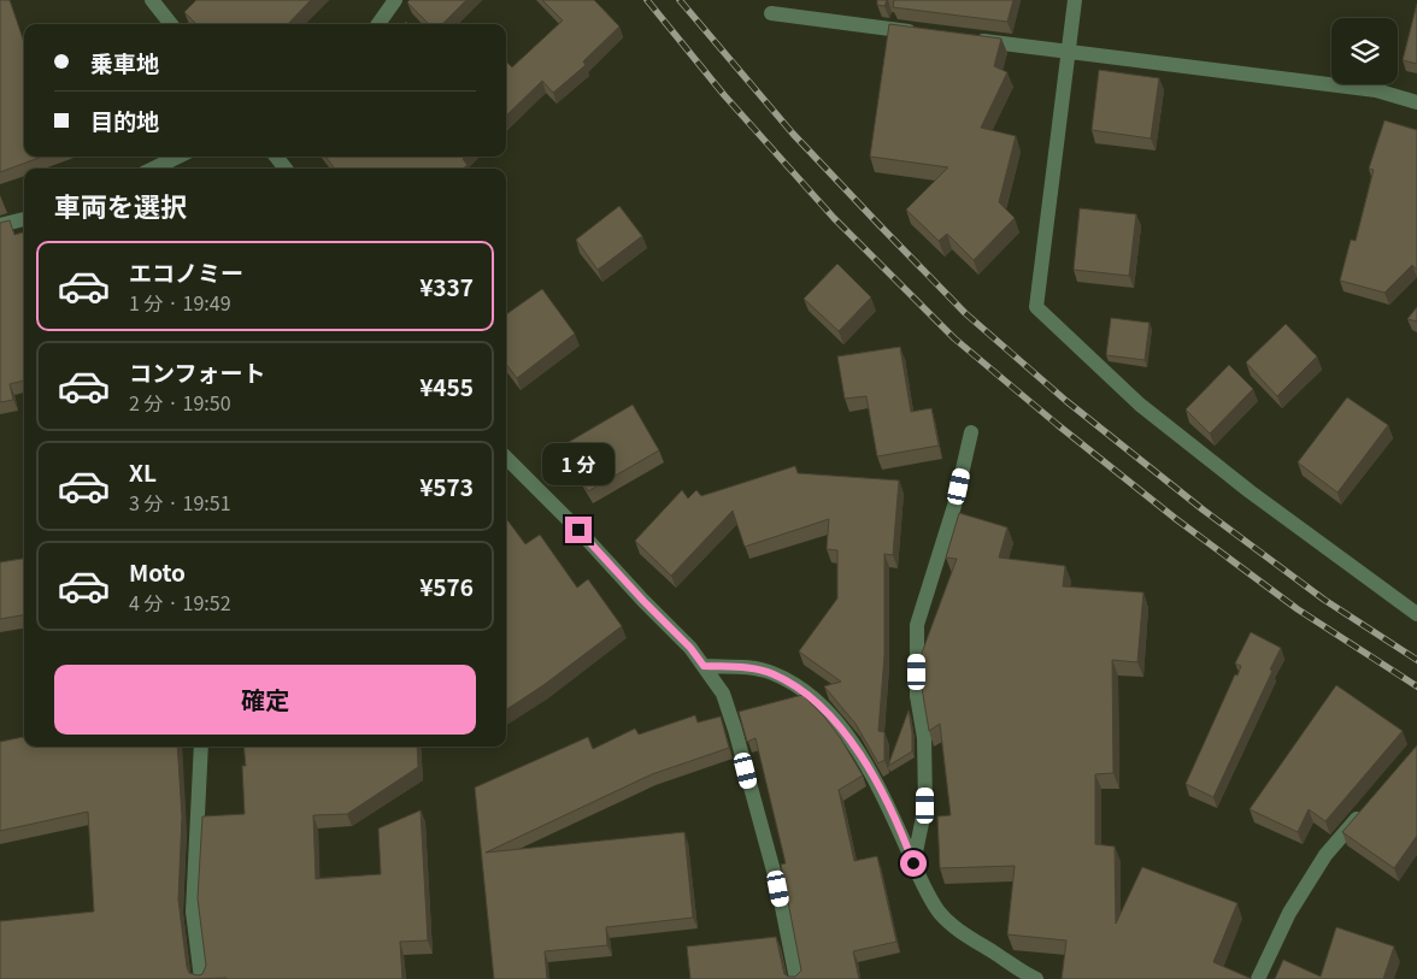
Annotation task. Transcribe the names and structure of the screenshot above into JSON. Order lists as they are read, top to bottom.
{
  "page": {
    "banner": ["乗車地", "目的地"],
    "heading": "車両を選択",
    "list": [
      {
        "name": "エコノミー",
        "note": "1 分 · 19:49",
        "value": "¥337"
      },
      {
        "name": "コンフォート",
        "note": "2 分 · 19:50",
        "value": "¥455"
      },
      {
        "name": "XL",
        "note": "3 分 · 19:51",
        "value": "¥573"
      },
      {
        "name": "Moto",
        "note": "4 分 · 19:52",
        "value": "¥576"
      }
    ],
    "bubble": "1 分",
    "buttons": "確定"
  }
}
